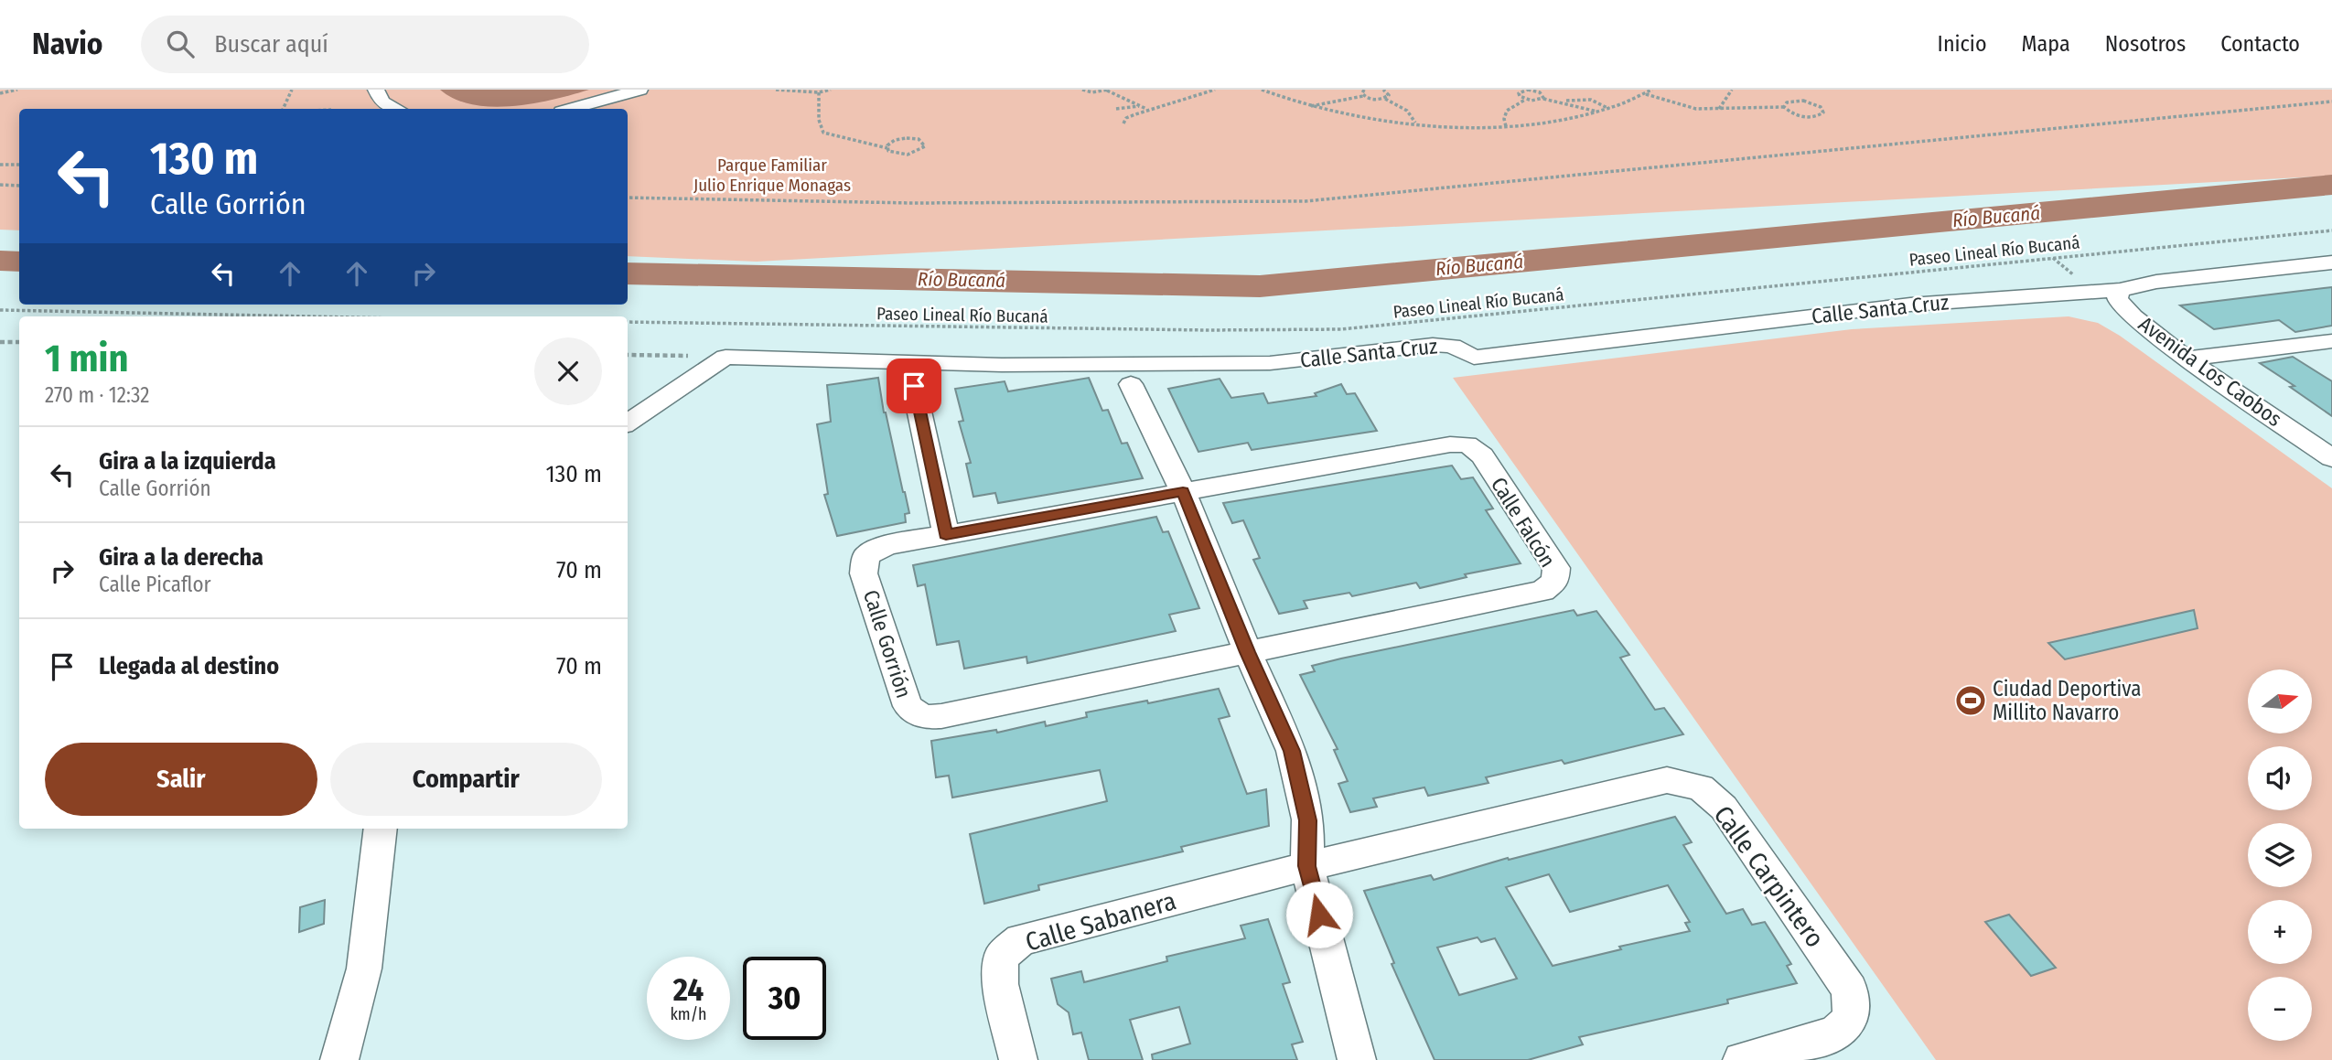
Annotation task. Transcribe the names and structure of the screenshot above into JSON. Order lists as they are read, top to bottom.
{
  "streets": {
    "street": [
      "Calle Santa Cruz",
      "Avenida Los Caobos",
      "Calle Falcón",
      "Calle Gorrión",
      "Calle Carpintero",
      "Calle Sabanera"
    ],
    "path": ["Paseo Lineal Río Bucaná"]
  },
  "crossings": [
    ["Calle Santa Cruz", "Avenida Los Caobos"],
    ["Calle Falcón", "Calle Gorrión"],
    ["Calle Carpintero", "Calle Sabanera"]
  ],
  "water": ["Río Bucaná"],
  "parks": ["Parque Familiar Julio Enrique Monagas"],
  "places": {
    "sports": ["Ciudad Deportiva Millito Navarro"]
  },
  "north": "right",
  "page": {
    "header": "Navio",
    "search": "Buscar aquí",
    "nav": [
      "Inicio",
      "Mapa",
      "Nosotros",
      "Contacto"
    ],
    "turn": ["130 m", "Calle Gorrión"],
    "heading": ["1 min", "270 m · 12:32"],
    "list": [
      {
        "name": "Gira a la izquierda",
        "note": "Calle Gorrión",
        "value": "130 m"
      },
      {
        "name": "Gira a la derecha",
        "note": "Calle Picaflor",
        "value": "70 m"
      },
      {
        "name": "Llegada al destino",
        "value": "70 m"
      }
    ],
    "map_buttons": ["+", "−"],
    "buttons": ["Salir", "Compartir"],
    "speed": "24 km/h",
    "limit": "30"
  }
}
